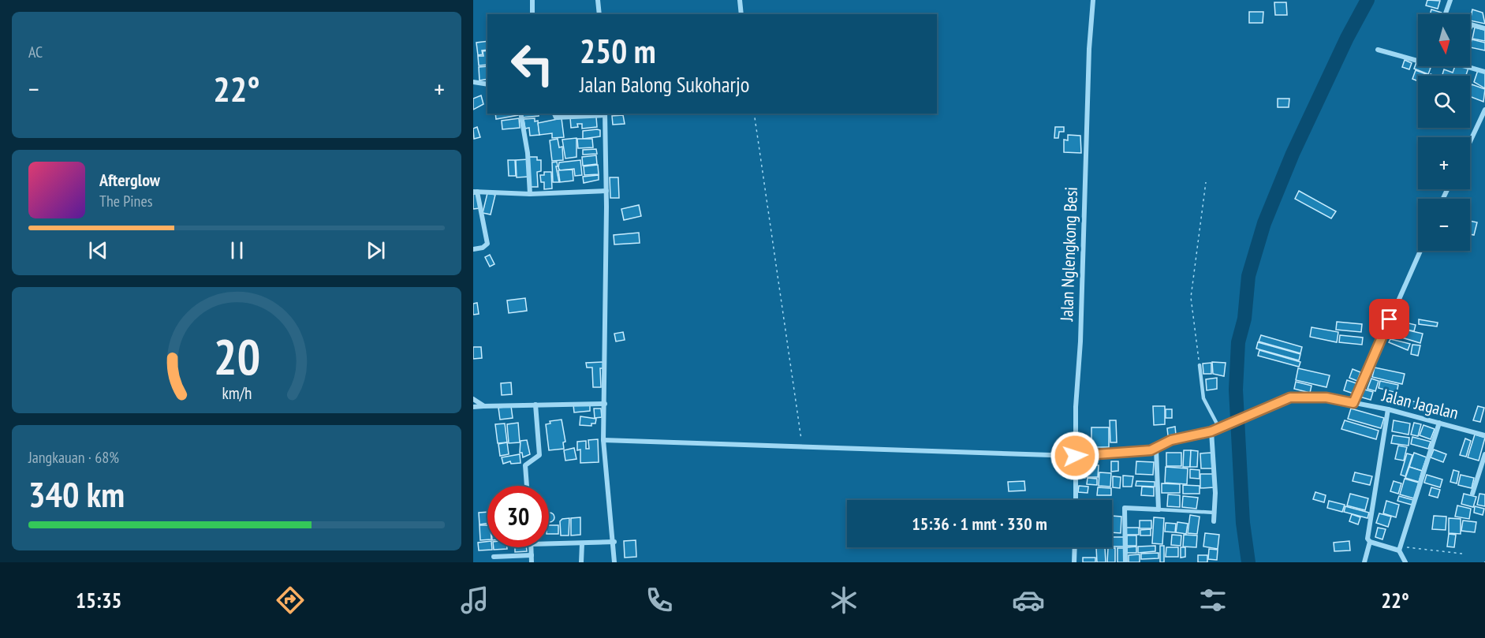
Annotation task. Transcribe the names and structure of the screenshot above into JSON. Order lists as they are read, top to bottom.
{
  "streets": {
    "street": ["Jalan Nglengkong Besi", "Jalan Jagalan"]
  },
  "crossings": [
    ["Jalan Nglengkong Besi", "Jalan Jagalan"]
  ],
  "north": "bottom",
  "page": {
    "tile": [
      "AC",
      ["Jangkauan · 68%", "340 km"]
    ],
    "map_buttons": ["+", "−"],
    "turn": ["250 m", "Jalan Balong Sukoharjo"],
    "heat": ["−", "22°", "+"],
    "song": ["Afterglow", "The Pines"],
    "limit": "30",
    "trip": "15:36 · 1 mnt · 330 m",
    "tabs": ["15:35", "22°"],
    "gauge": ["20", "km/h"]
  }
}
